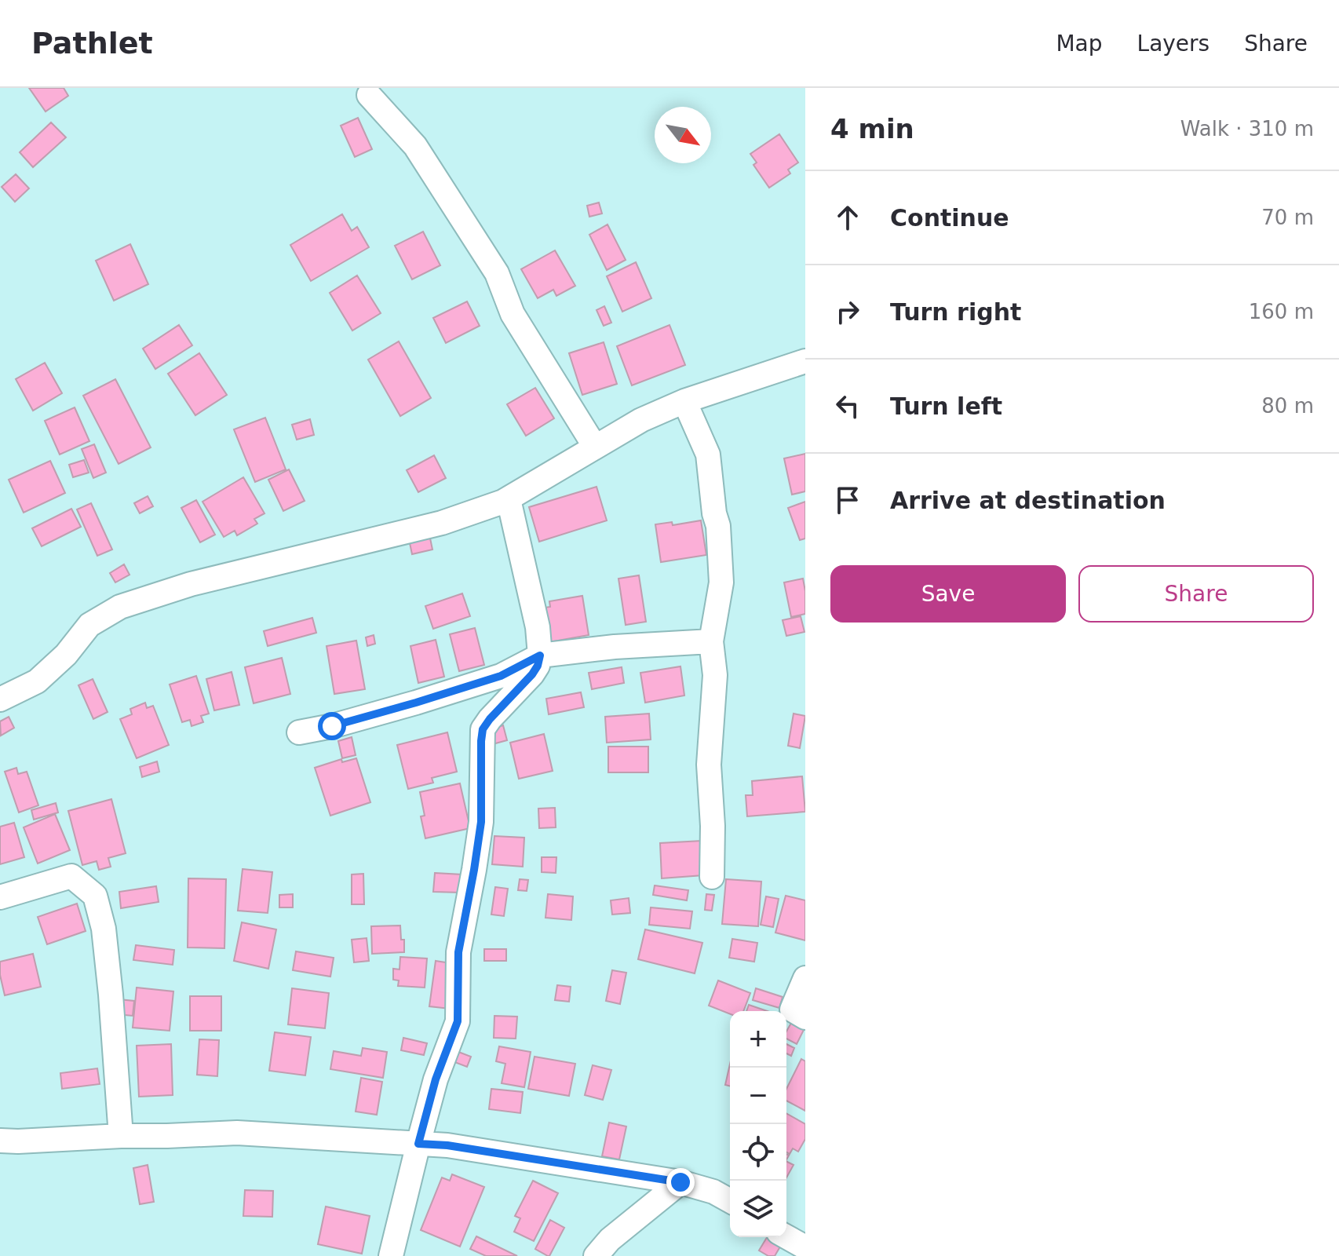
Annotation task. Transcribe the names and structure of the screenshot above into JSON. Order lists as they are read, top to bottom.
{
  "north": "bottom right",
  "page": {
    "header": "Pathlet",
    "nav": ["Map", "Layers", "Share"],
    "heading": ["4 min", "Walk · 310 m"],
    "list": [
      ["Continue", "70 m"],
      ["Turn right", "160 m"],
      ["Turn left", "80 m"],
      "Arrive at destination"
    ],
    "buttons": ["Save", "Share"],
    "map_buttons": ["+", "−"]
  }
}
